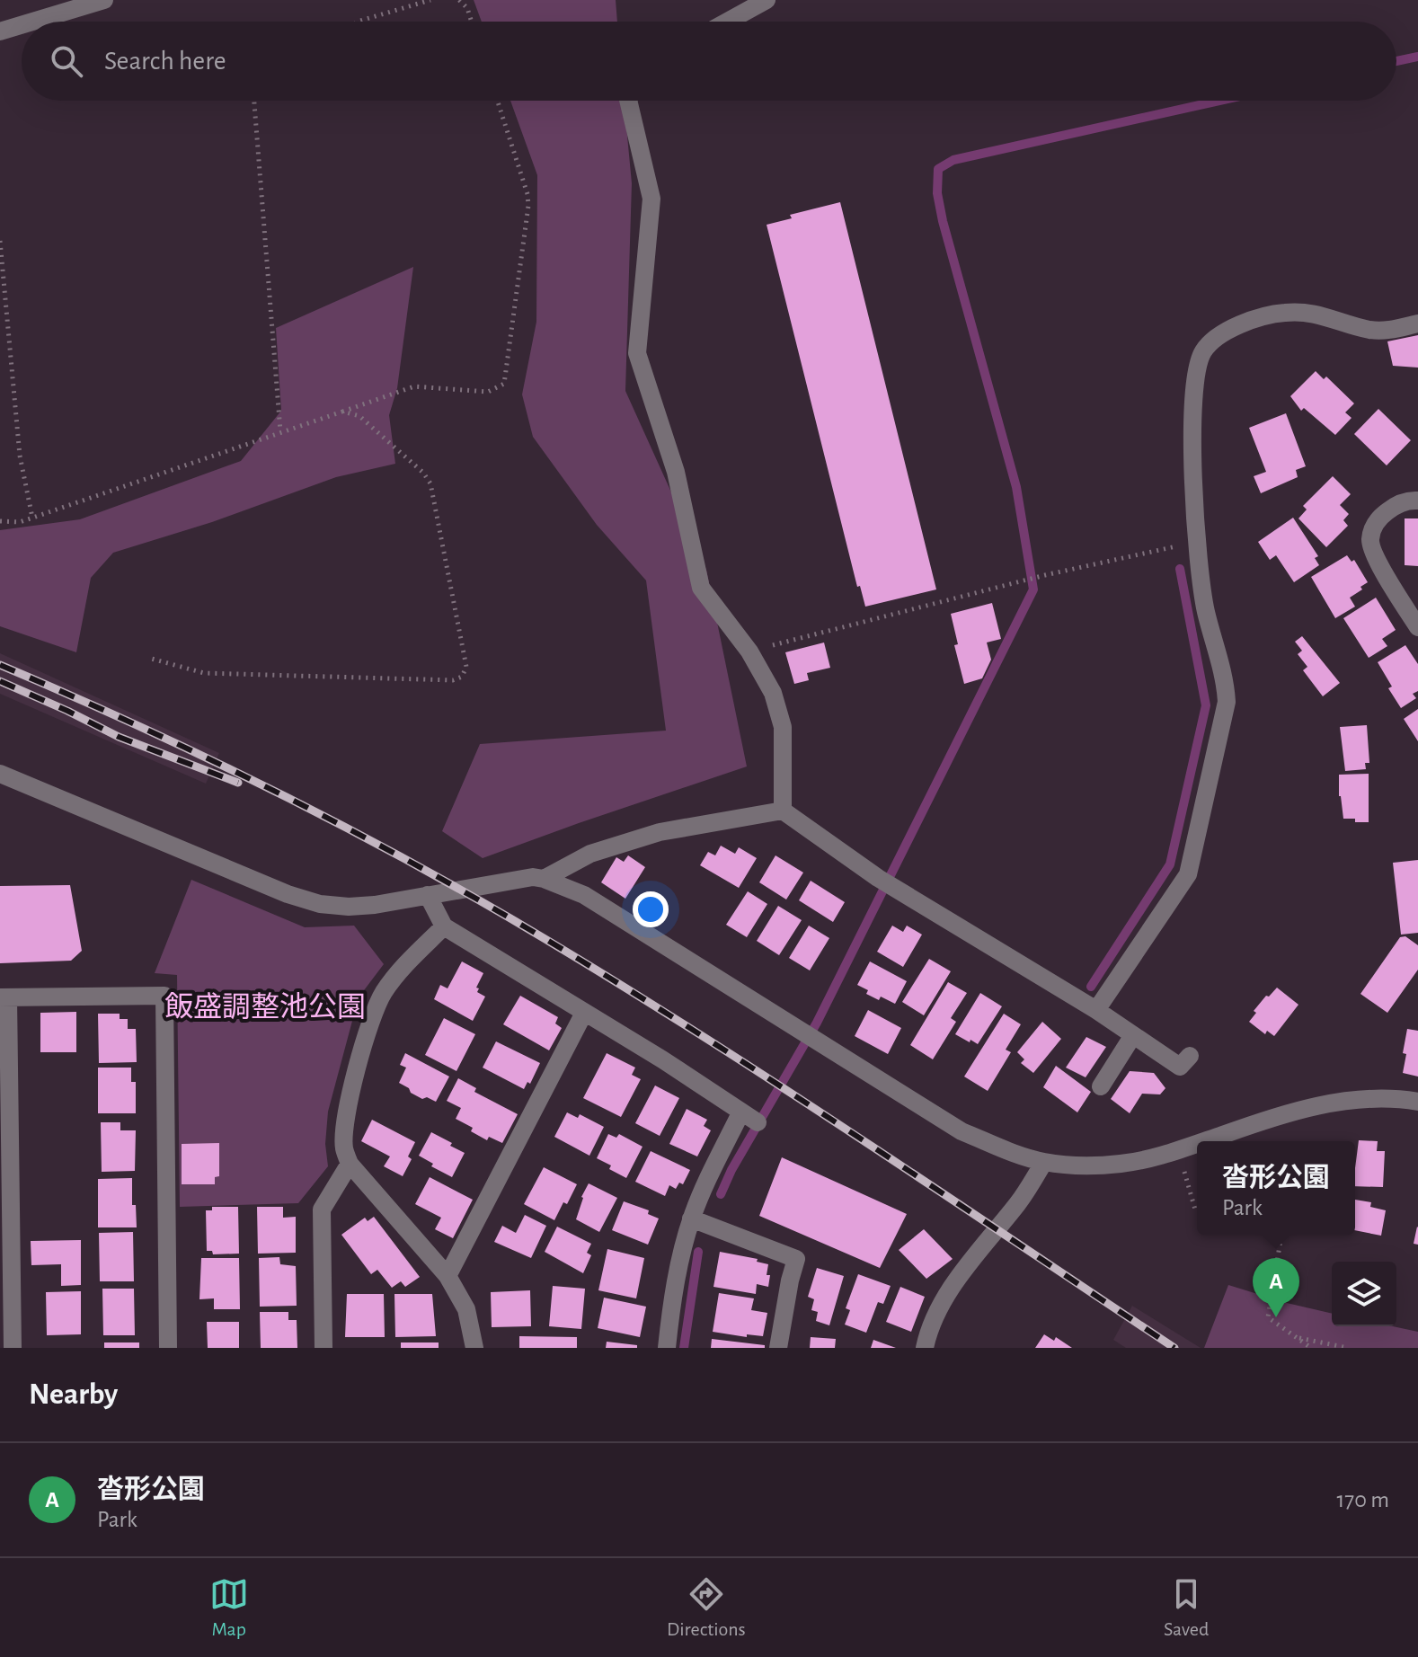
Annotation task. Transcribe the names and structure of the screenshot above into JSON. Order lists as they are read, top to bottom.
{
  "parks": ["飯盛調整池公園"],
  "page": {
    "search": "Search here",
    "popup": ["沓形公園", "Park"],
    "pins": "A",
    "heading": "Nearby",
    "list": [
      {
        "mark": "A",
        "name": "沓形公園",
        "note": "Park",
        "value": "170 m"
      }
    ],
    "nav": ["Map", "Directions", "Saved"]
  }
}
